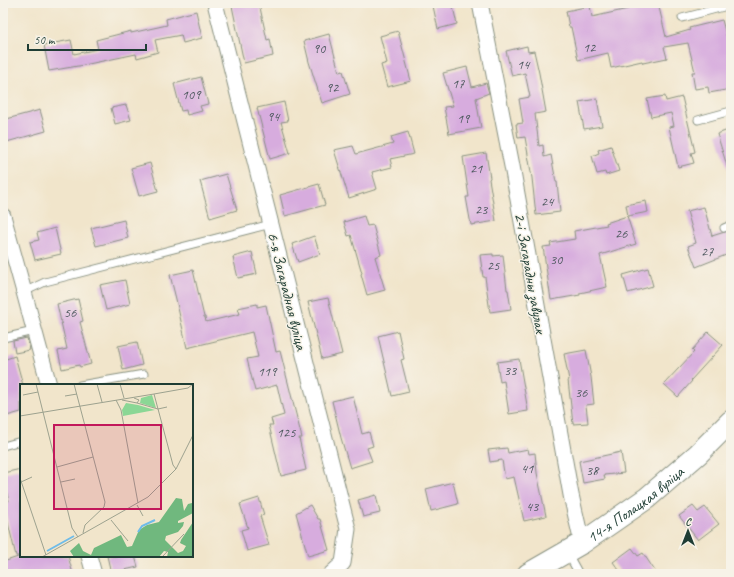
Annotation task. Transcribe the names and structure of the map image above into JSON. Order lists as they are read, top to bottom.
{
  "streets": {
    "main road": ["14-я Полацкая вуліца"],
    "street": ["2-і Загарадны завулак", "6-я Загарадная вуліца"]
  },
  "crossings": [
    ["2-і Загарадны завулак", "14-я Полацкая вуліца"]
  ],
  "house_numbers": [
    "12",
    "90",
    "14",
    "17",
    "92",
    "109",
    "94",
    "19",
    "21",
    "24",
    "23",
    "26",
    "27",
    "30",
    "25",
    "56",
    "33",
    "119",
    "36",
    "125",
    "41",
    "38",
    "43"
  ],
  "scale_bar": "50 m",
  "north": "top"
}
